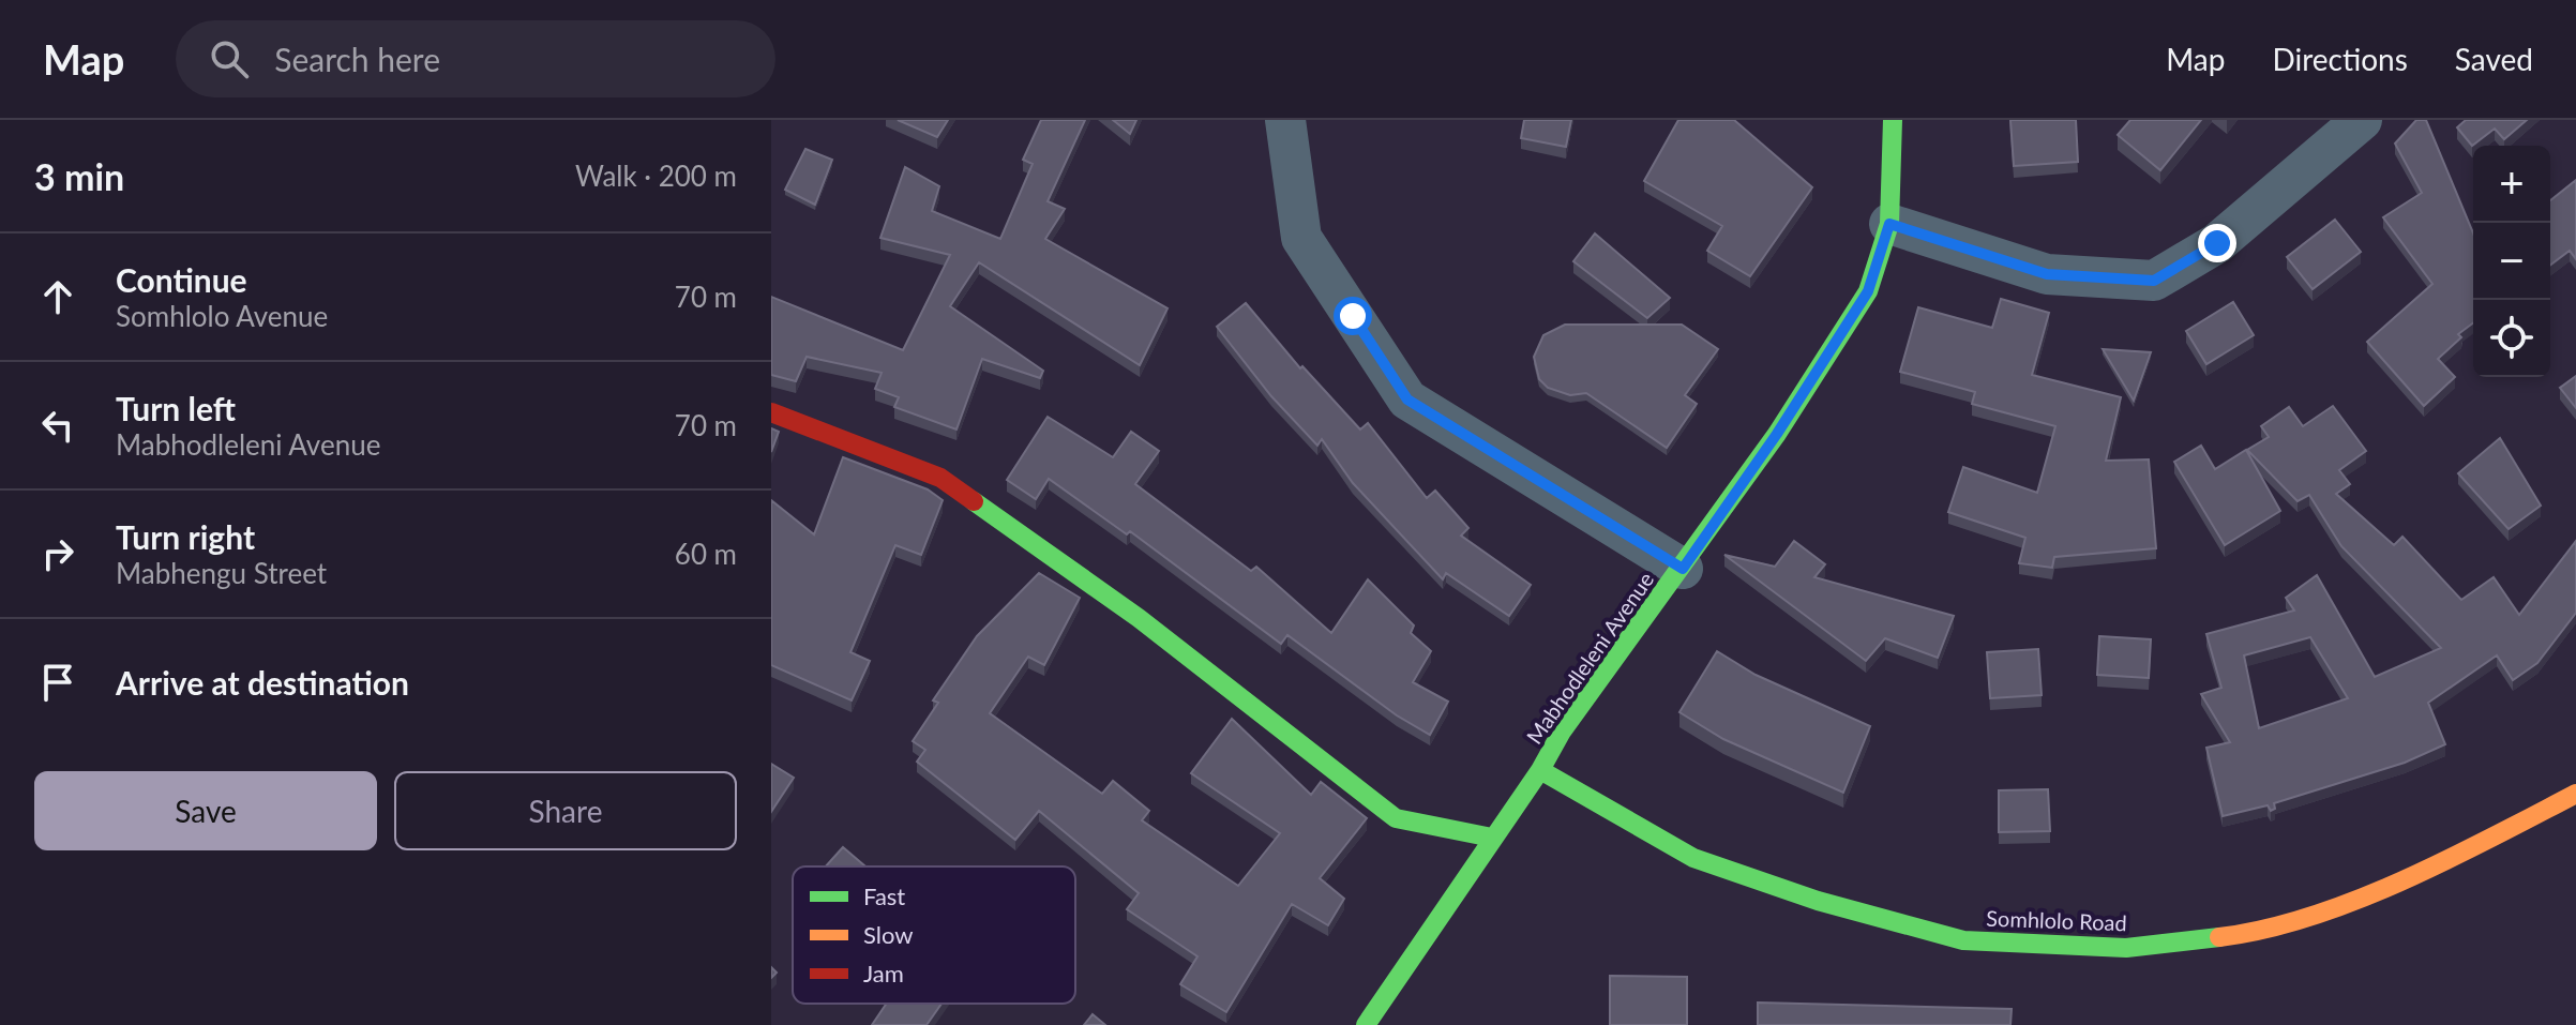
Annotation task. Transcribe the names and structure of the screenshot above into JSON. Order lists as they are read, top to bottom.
{
  "streets": {
    "street": ["Mabhodleleni Avenue", "Somhlolo Road"]
  },
  "crossings": [
    ["Mabhodleleni Avenue", "Somhlolo Road"]
  ],
  "legend": ["Fast", "Slow", "Jam"],
  "page": {
    "header": "Map",
    "search": "Search here",
    "nav": ["Map", "Directions", "Saved"],
    "heading": ["3 min", "Walk · 200 m"],
    "map_buttons": ["+", "−"],
    "list": [
      ["Continue", "Somhlolo Avenue", "70 m"],
      ["Turn left", "Mabhodleleni Avenue", "70 m"],
      ["Turn right", "Mabhengu Street", "60 m"],
      "Arrive at destination"
    ],
    "buttons": ["Save", "Share"]
  }
}
